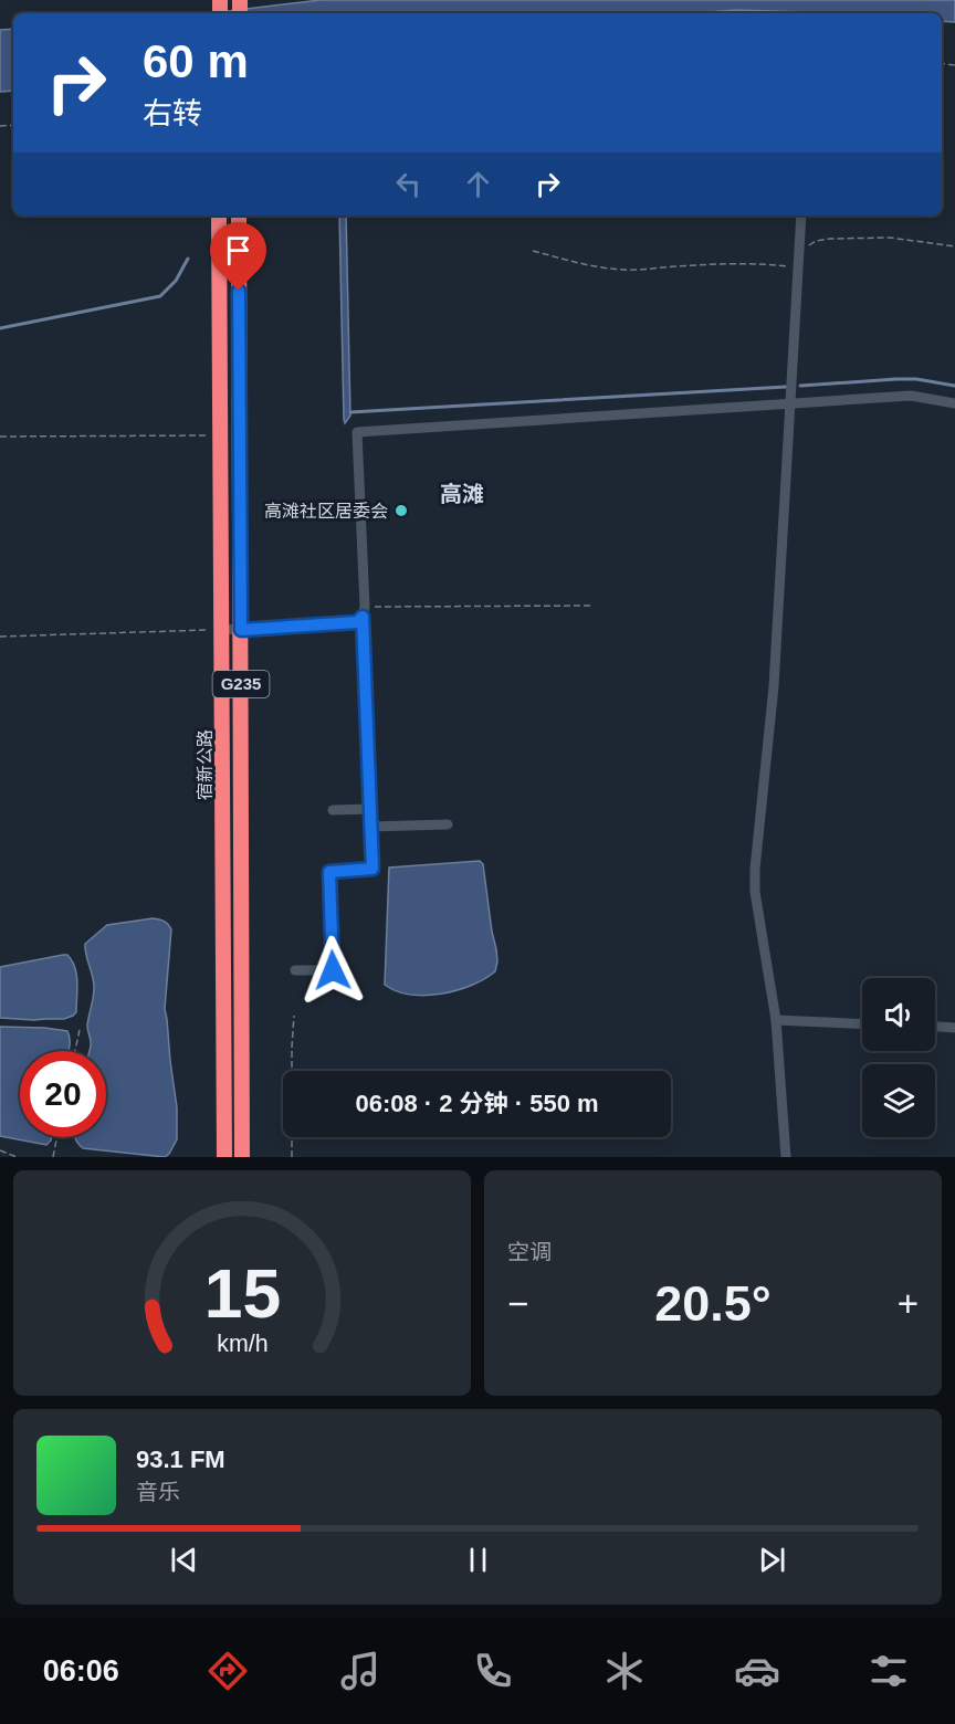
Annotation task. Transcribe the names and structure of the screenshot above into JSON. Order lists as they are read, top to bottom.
{
  "streets": {
    "highway": ["G235", "宿新公路"]
  },
  "districts": ["高滩"],
  "places": ["高滩社区居委会"],
  "page": {
    "turn": ["60 m", "右转"],
    "limit": "20",
    "trip": "06:08 · 2 分钟 · 550 m",
    "tile": "空调",
    "heat": ["−", "20.5°", "+"],
    "song": ["93.1 FM", "音乐"],
    "tabs": "06:06",
    "gauge": ["15", "km/h"]
  }
}
